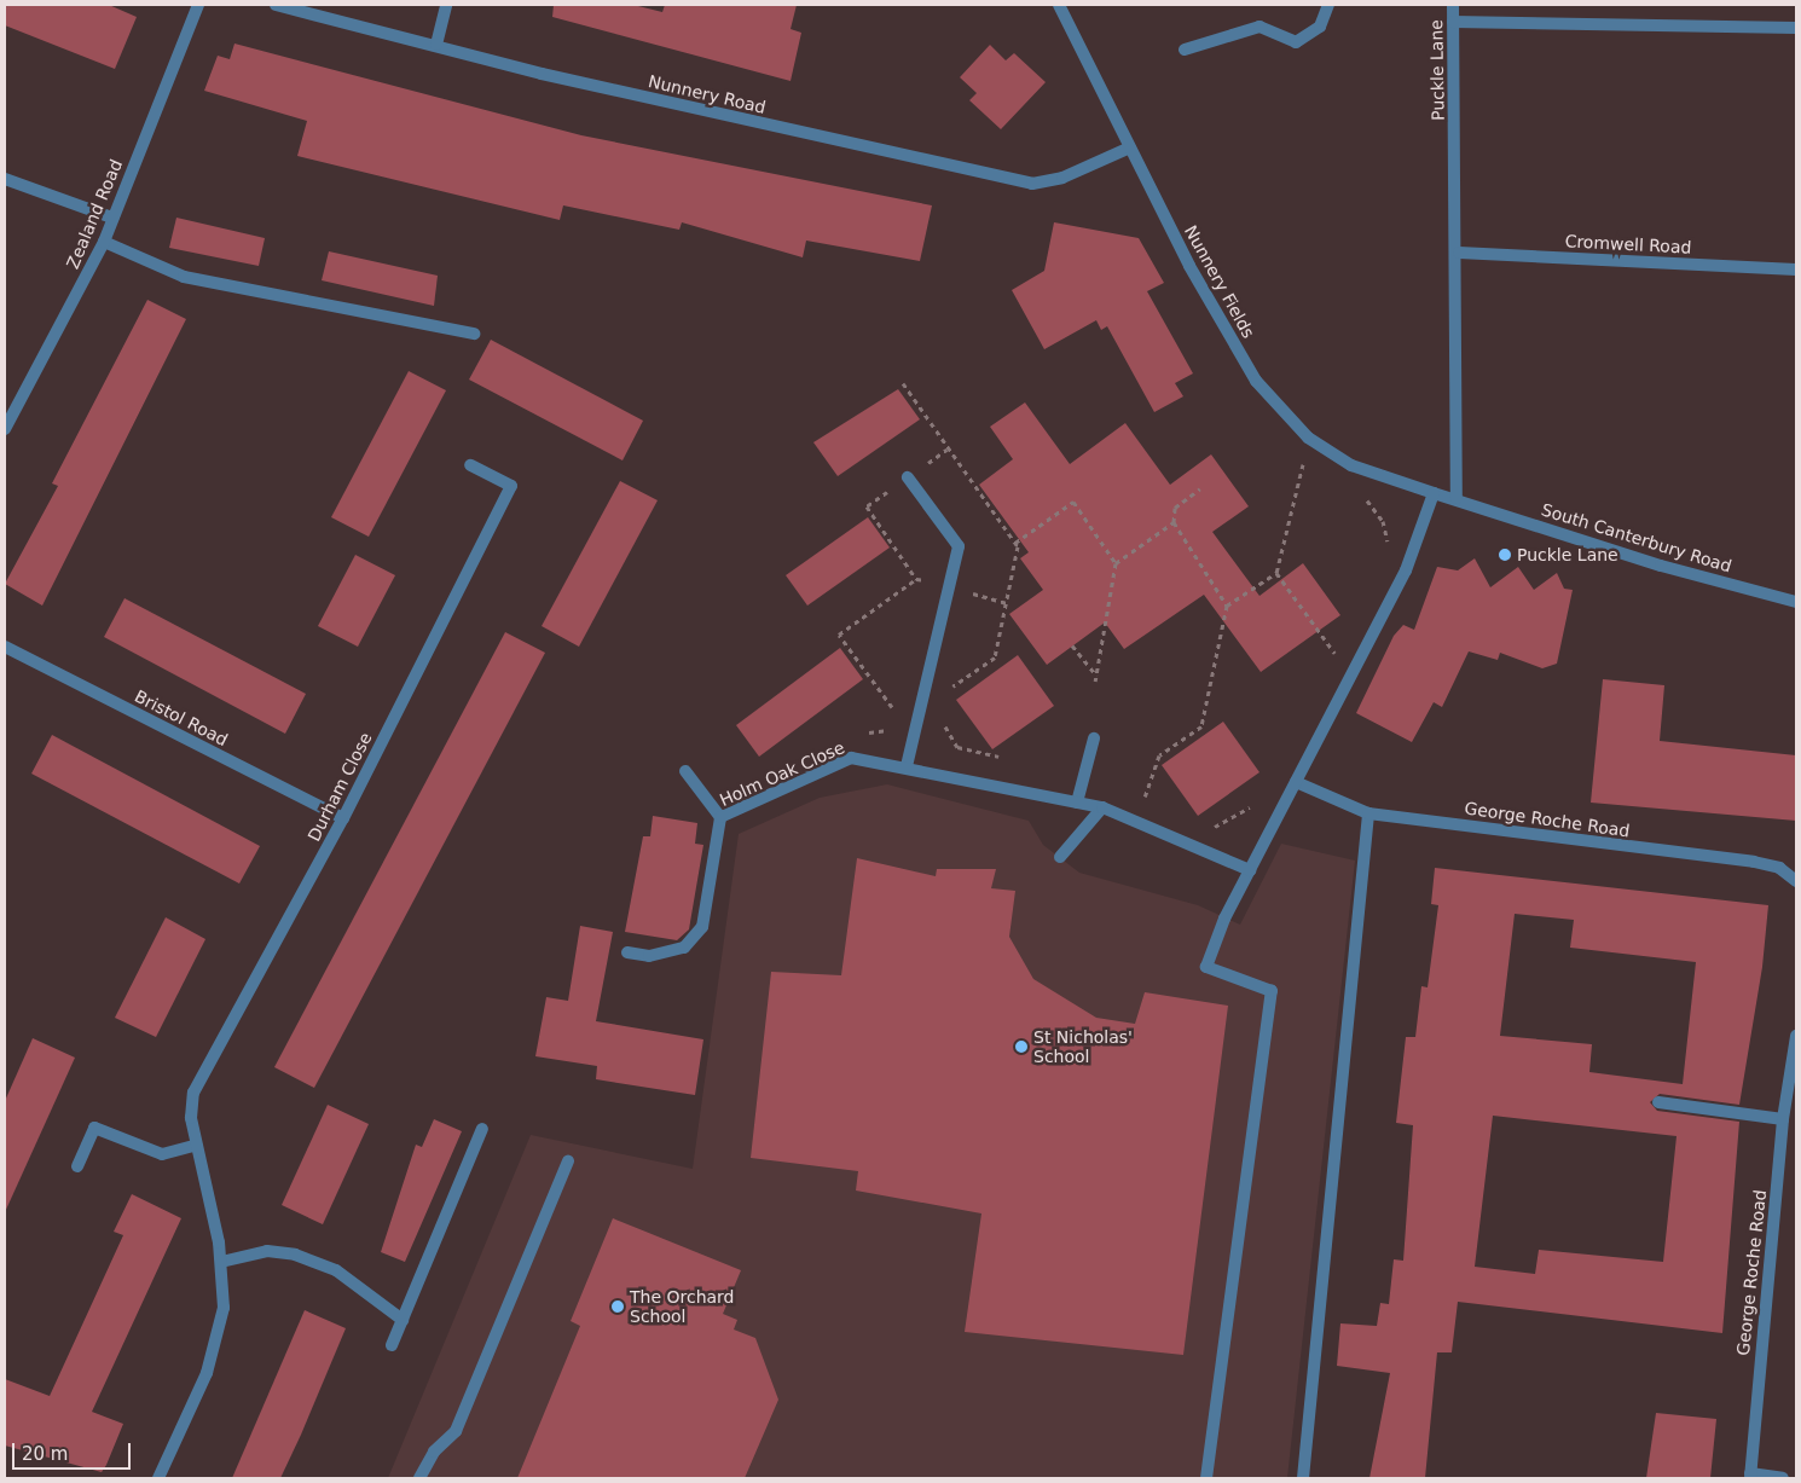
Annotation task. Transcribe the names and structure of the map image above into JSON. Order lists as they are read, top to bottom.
{
  "streets": {
    "street": [
      "Puckle Lane",
      "Nunnery Road",
      "Zealand Road",
      "Cromwell Road",
      "Nunnery Fields",
      "South Canterbury Road",
      "Bristol Road",
      "Holm Oak Close",
      "Durham Close",
      "George Roche Road"
    ]
  },
  "crossings": [
    ["Puckle Lane", "Cromwell Road"],
    ["Puckle Lane", "South Canterbury Road"],
    ["Nunnery Road", "Nunnery Fields"],
    ["Nunnery Fields", "South Canterbury Road"],
    ["Bristol Road", "Durham Close"]
  ],
  "places": ["Puckle Lane", "St Nicholas' School", "The Orchard School"],
  "scale_bar": "20 m"
}
